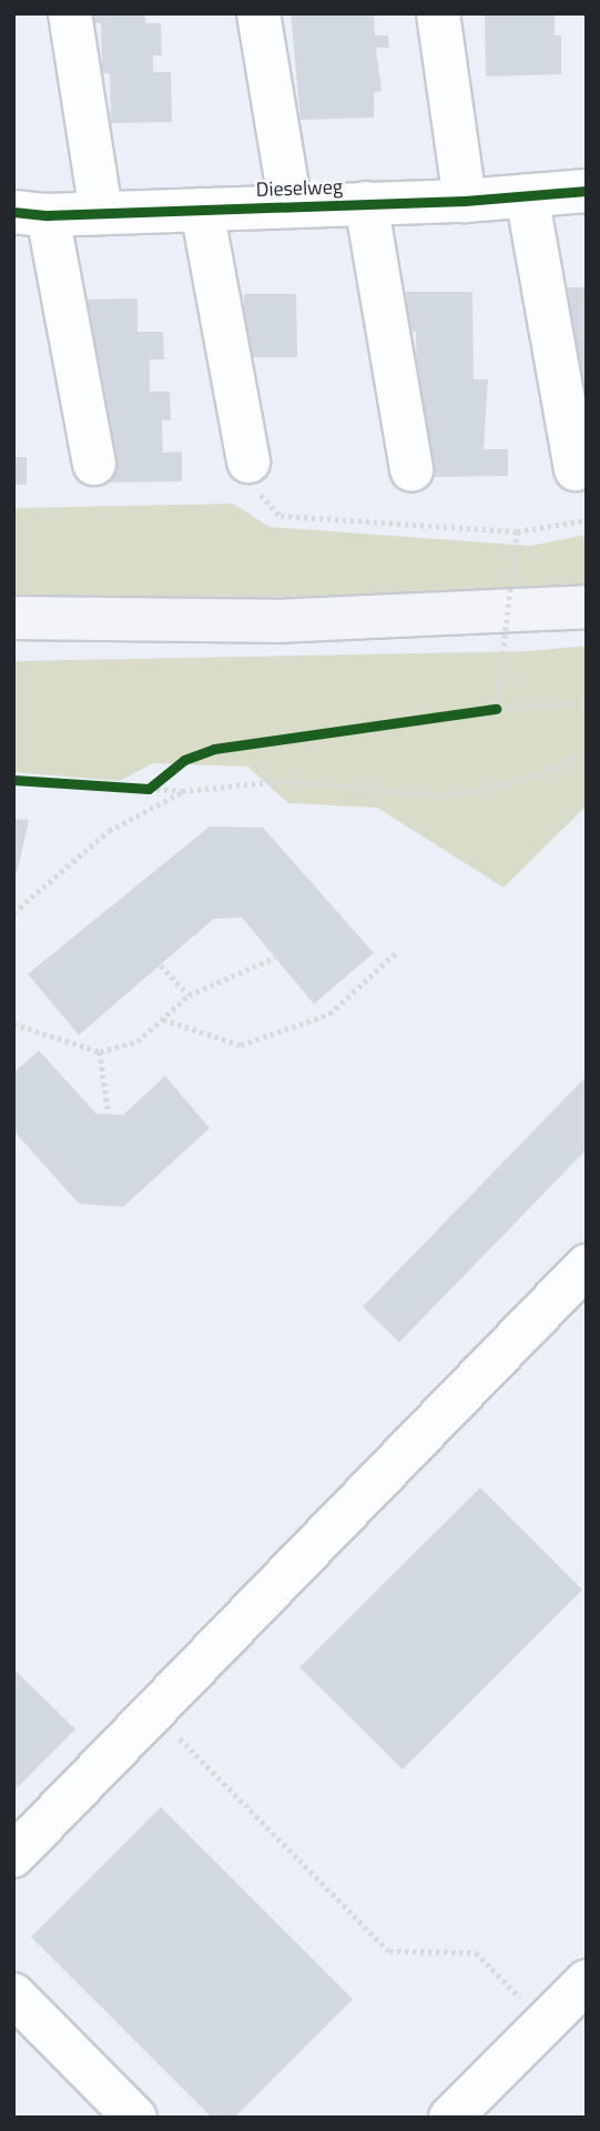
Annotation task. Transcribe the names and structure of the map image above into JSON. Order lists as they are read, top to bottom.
{
  "streets": {
    "street": ["Dieselweg"]
  }
}
